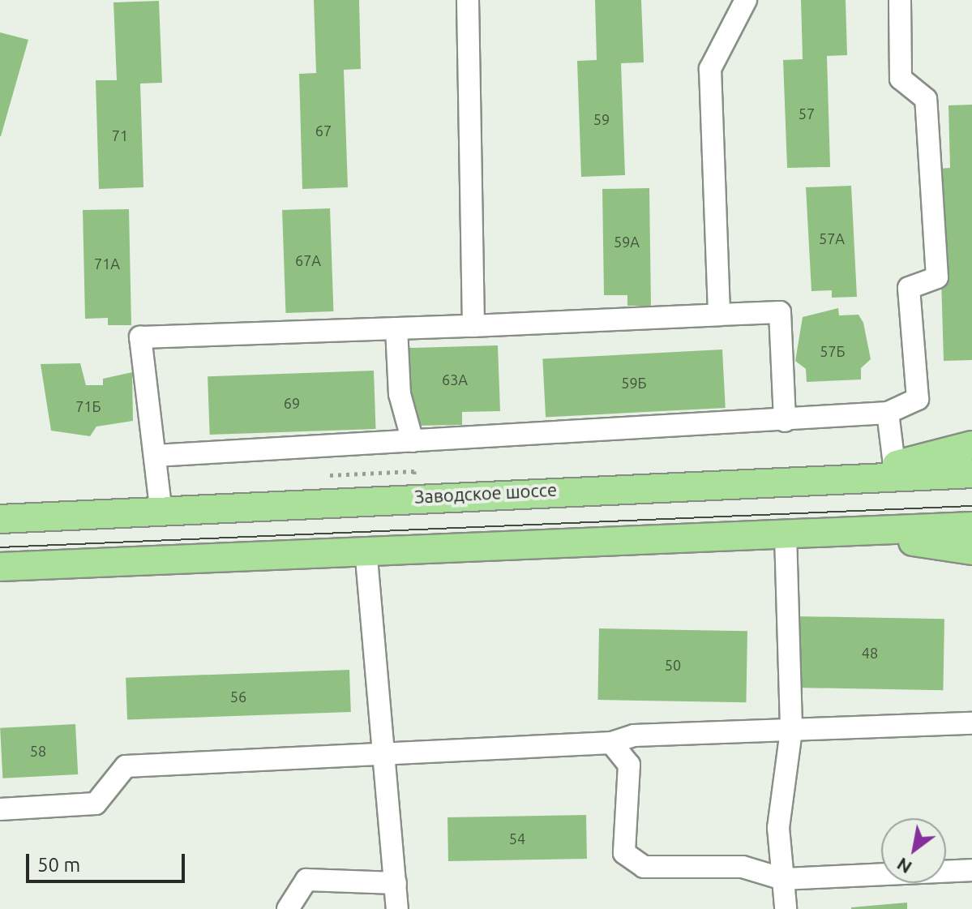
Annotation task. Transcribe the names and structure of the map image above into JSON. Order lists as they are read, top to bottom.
{
  "streets": {
    "main road": ["Заводское шоссе"]
  },
  "house_numbers": [
    "57",
    "59",
    "67",
    "71",
    "57А",
    "59А",
    "67А",
    "71А",
    "57Б",
    "63А",
    "59Б",
    "69",
    "71Б",
    "48",
    "50",
    "56",
    "58",
    "54"
  ],
  "scale_bar": "50 m",
  "north": "bottom left"
}
